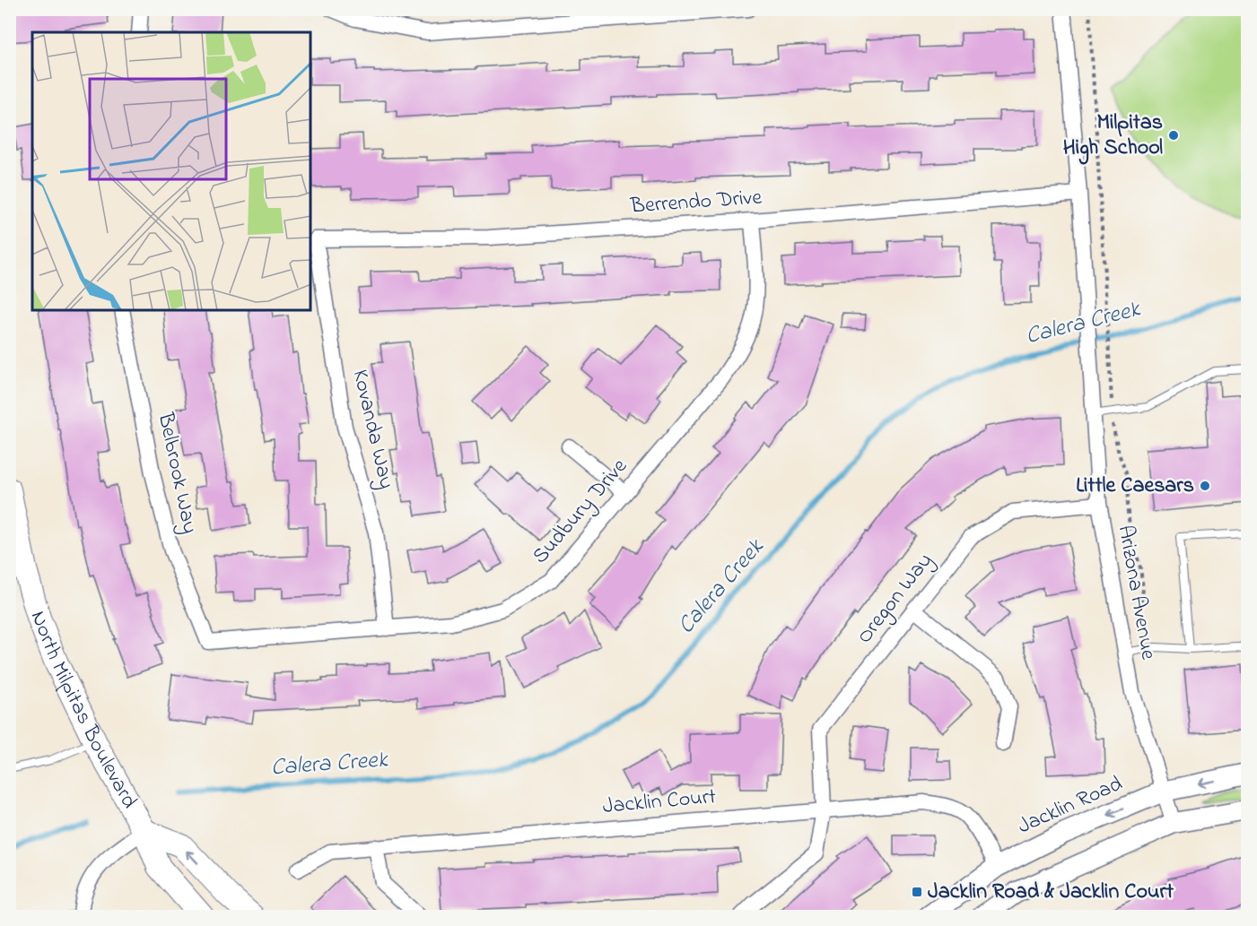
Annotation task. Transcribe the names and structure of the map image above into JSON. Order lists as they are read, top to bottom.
{
  "streets": {
    "main road": ["North Milpitas Boulevard", "Jacklin Road"],
    "street": [
      "Berrendo Drive",
      "Kovanda Way",
      "Belbrook Way",
      "Sudbury Drive",
      "Arizona Avenue",
      "Oregon Way",
      "Jacklin Court"
    ]
  },
  "crossings": [
    ["Berrendo Drive", "Kovanda Way"],
    ["Berrendo Drive", "Sudbury Drive"],
    ["Berrendo Drive", "Arizona Avenue"],
    ["Kovanda Way", "Sudbury Drive"],
    ["Belbrook Way", "Sudbury Drive"],
    ["Arizona Avenue", "Oregon Way"],
    ["Arizona Avenue", "Jacklin Road"],
    ["Oregon Way", "Jacklin Court"],
    ["Jacklin Court", "Jacklin Road"]
  ],
  "water": ["Calera Creek"],
  "places": {
    "other": ["Milpitas High School", "Little Caesars"],
    "transit": ["Jacklin Road & Jacklin Court"]
  }
}
